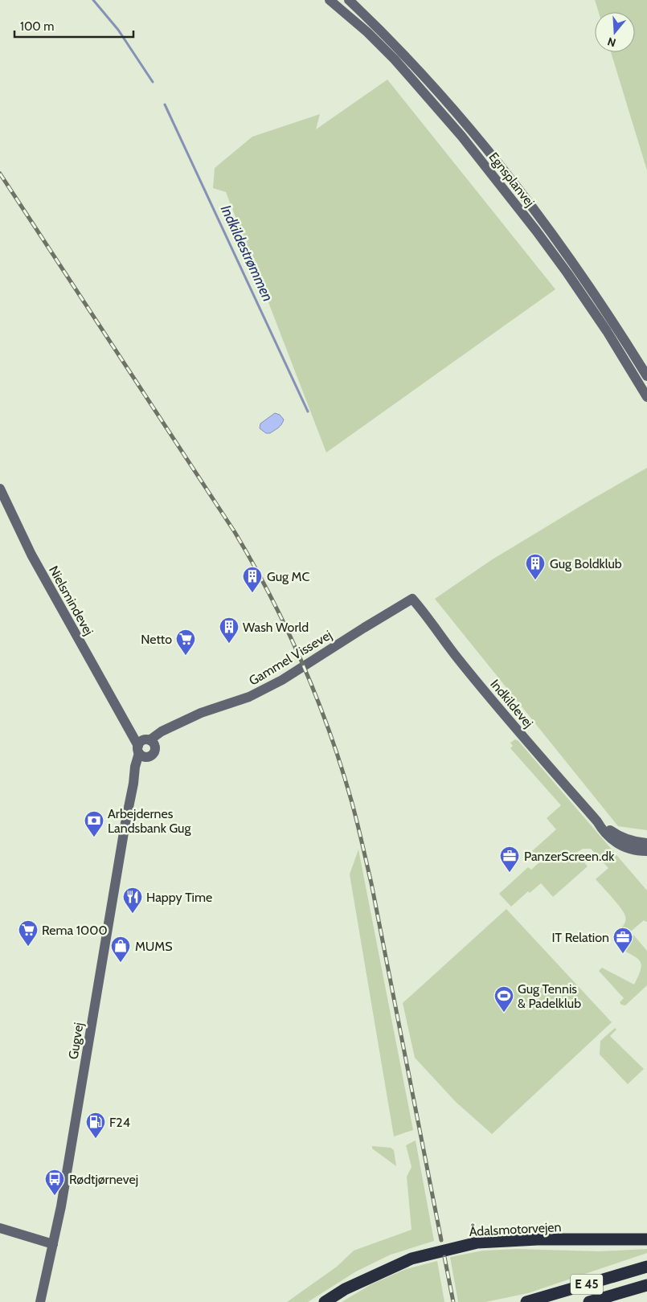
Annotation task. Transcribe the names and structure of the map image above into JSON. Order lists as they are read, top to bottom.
{
  "streets": {
    "highway": ["Ådalsmotorvejen", "E 45"],
    "street": [
      "Egnsplanvej",
      "Nielsmindevej",
      "Gammel Vissevej",
      "Indkildevej",
      "Gugvej"
    ]
  },
  "crossings": [
    ["Nielsmindevej", "Gammel Vissevej"],
    ["Nielsmindevej", "Gugvej"],
    ["Gammel Vissevej", "Indkildevej"],
    ["Gammel Vissevej", "Gugvej"]
  ],
  "water": ["Indkildestrømmen"],
  "places": {
    "building": ["Gug Boldklub", "Gug MC", "Wash World"],
    "supermarket": ["Netto", "Rema 1000"],
    "bank": ["Arbejdernes Landsbank Gug"],
    "office": ["PanzerScreen.dk", "IT Relation"],
    "restaurant": ["Happy Time"],
    "shop": ["MUMS"],
    "sports": ["Gug Tennis & Padelklub"],
    "fuel station": ["F24"],
    "bus stop": ["Rødtjørnevej"]
  },
  "scale_bar": "100 m",
  "north": "bottom"
}
